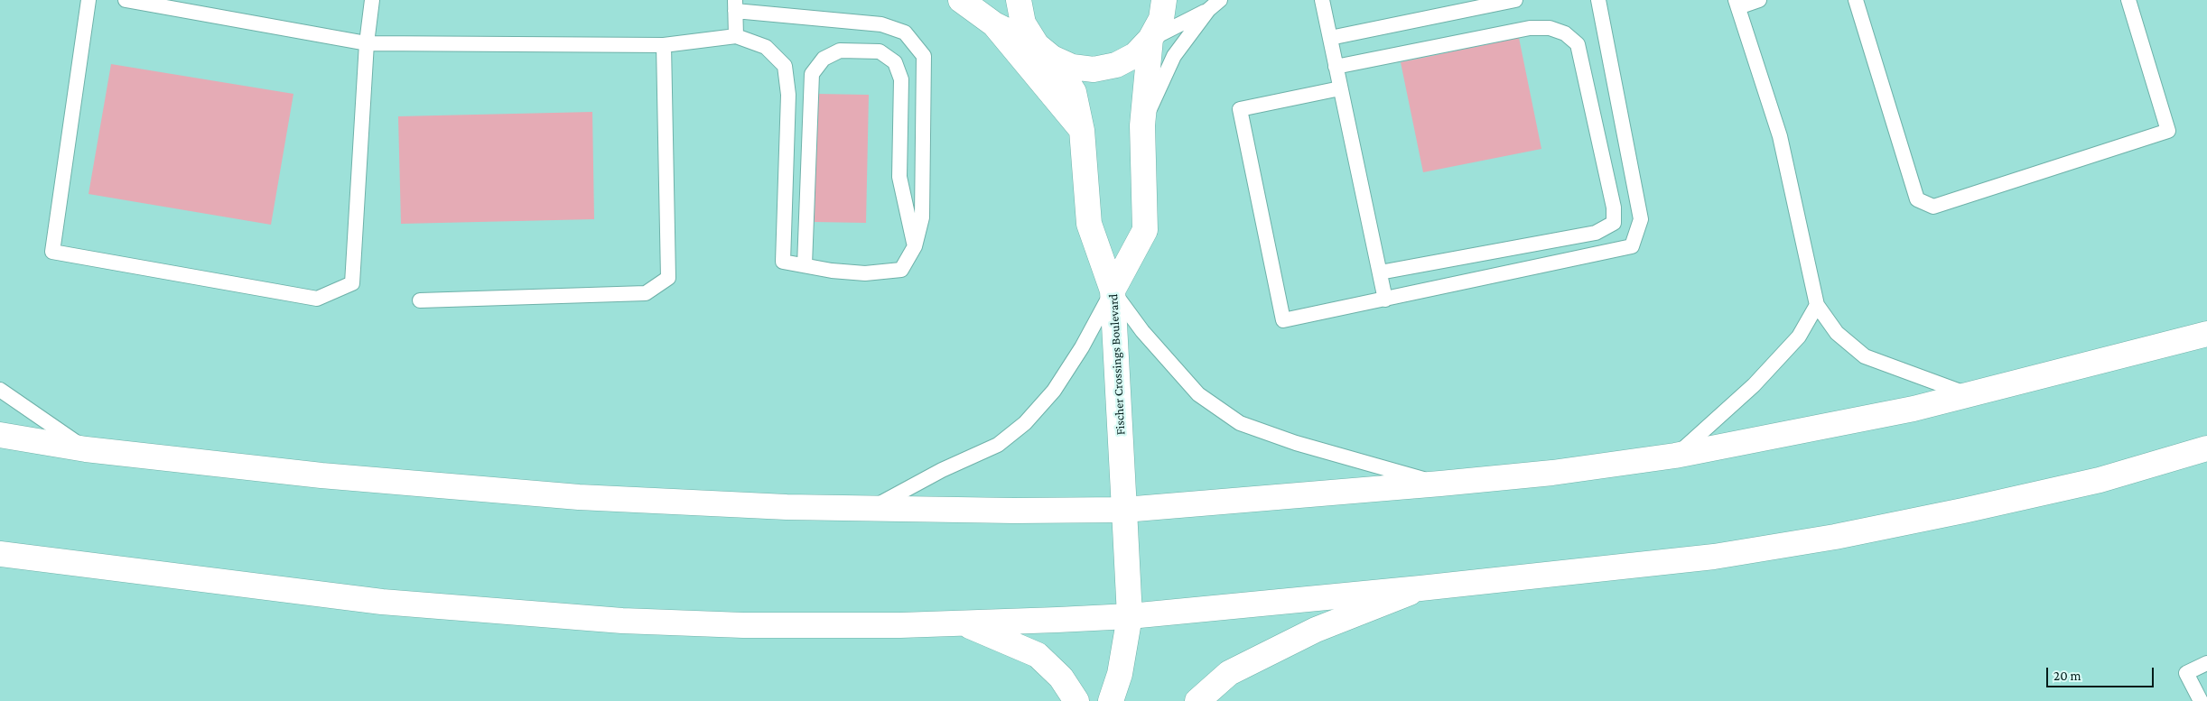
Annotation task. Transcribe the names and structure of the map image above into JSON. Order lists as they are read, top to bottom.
{
  "streets": {
    "main road": ["Fischer Crossings Boulevard"]
  },
  "scale_bar": "20 m"
}
